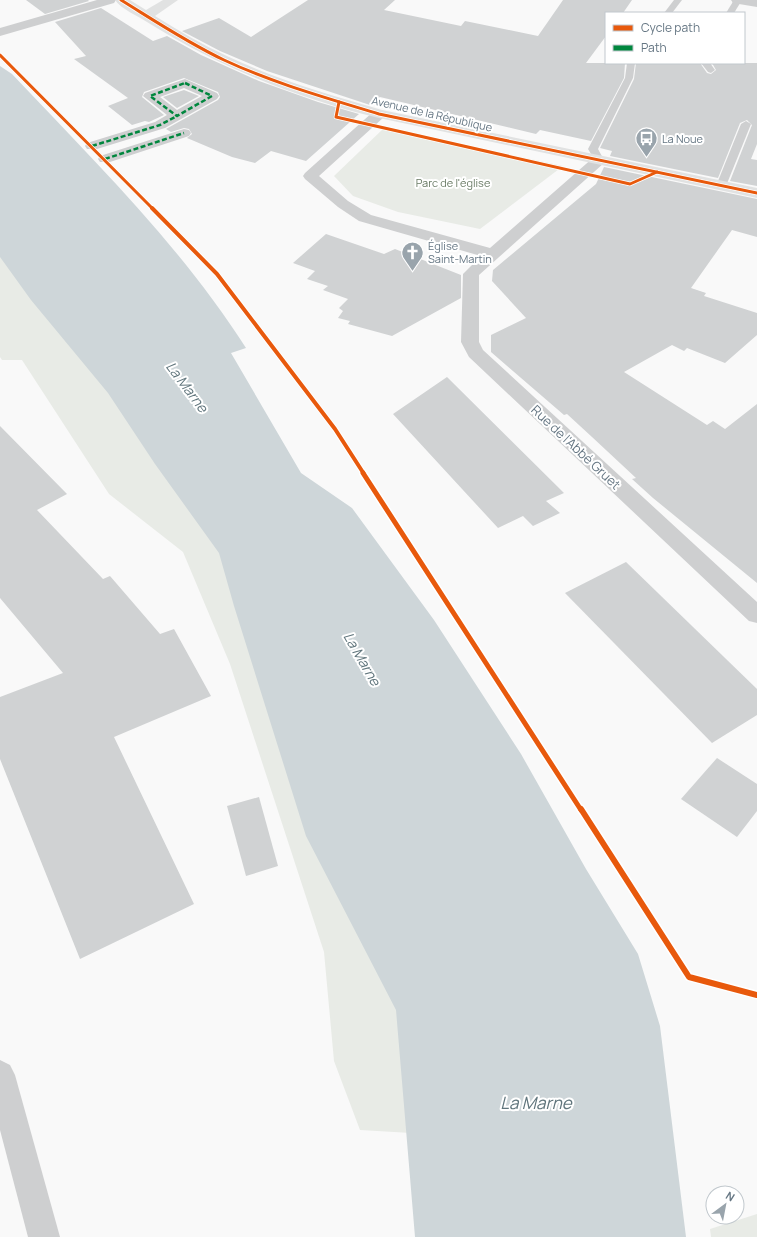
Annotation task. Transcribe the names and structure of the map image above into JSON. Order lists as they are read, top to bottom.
{
  "streets": {
    "main road": ["Avenue de la République"],
    "street": ["Rue de l'Abbé Gruet"]
  },
  "crossings": [
    ["Avenue de la République", "Rue de l'Abbé Gruet"]
  ],
  "water": ["La Marne"],
  "parks": ["Parc de l'église"],
  "places": {
    "bus stop": ["La Noue"],
    "church": ["Église Saint-Martin"]
  },
  "legend": ["Cycle path", "Path"],
  "north": "top right"
}
